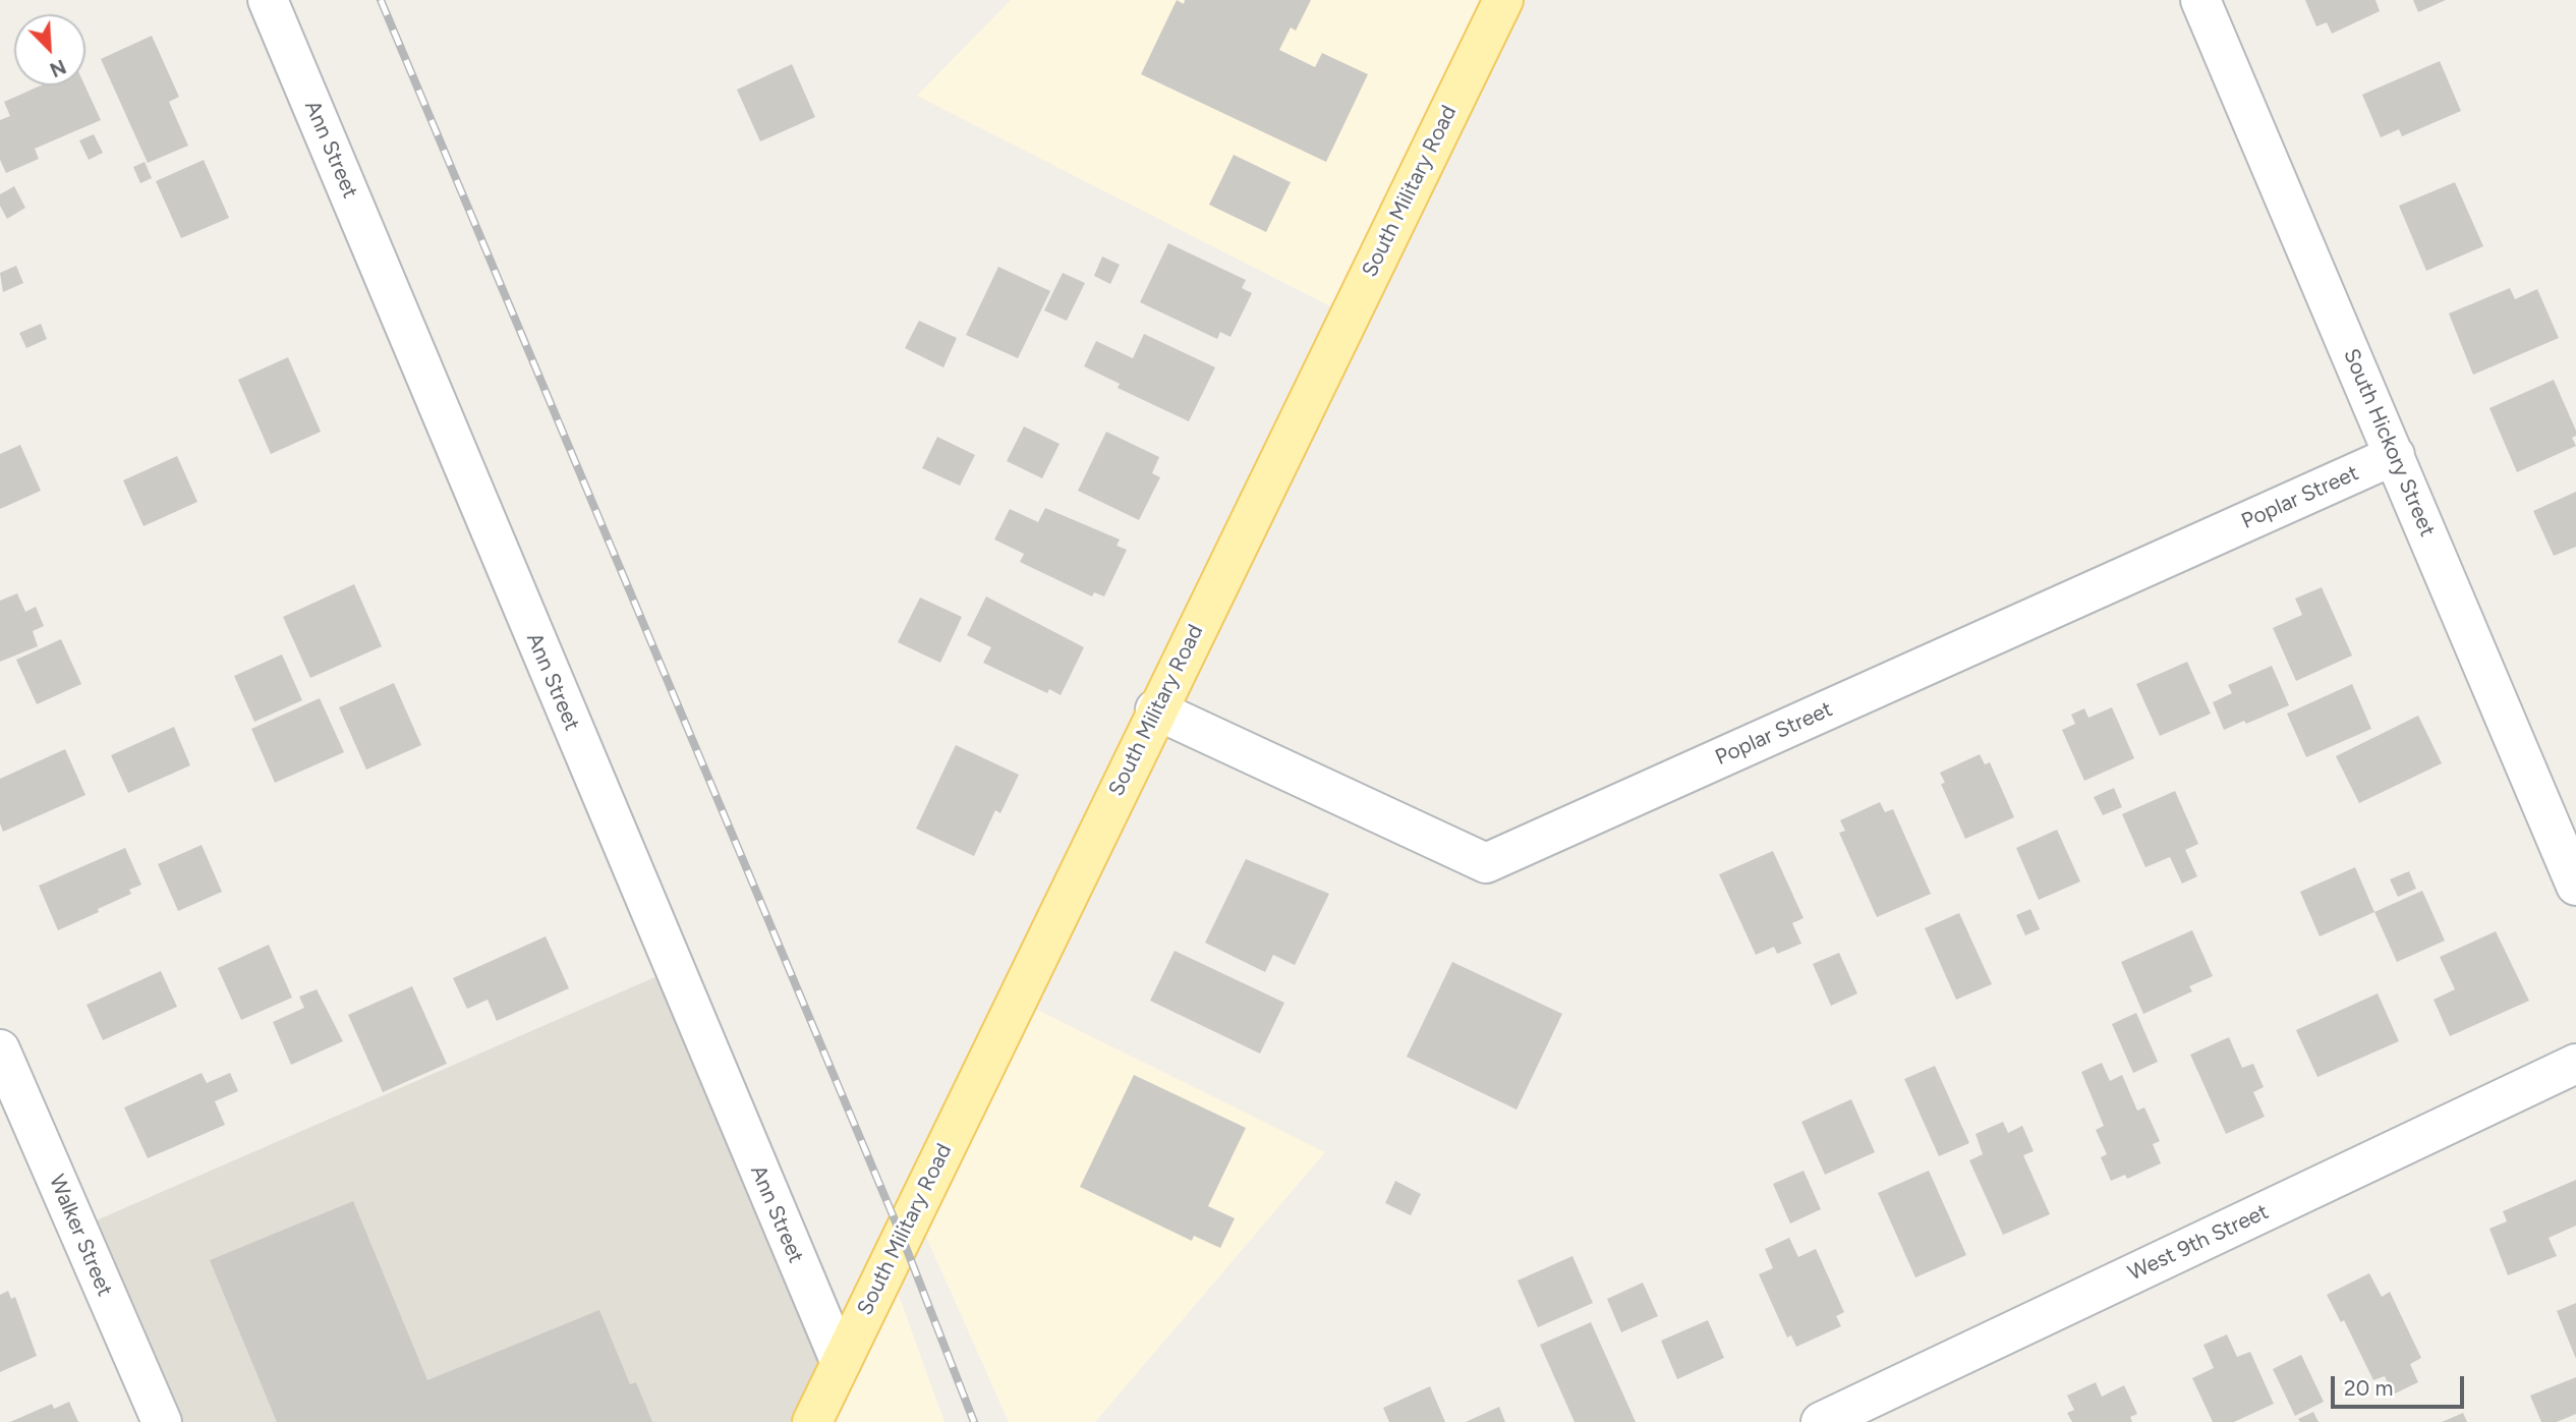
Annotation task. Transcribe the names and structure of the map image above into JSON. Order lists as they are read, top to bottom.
{
  "streets": {
    "main road": ["South Military Road"],
    "street": [
      "Ann Street",
      "South Hickory Street",
      "Poplar Street",
      "Walker Street",
      "West 9th Street"
    ]
  },
  "crossings": [
    ["Ann Street", "South Military Road"],
    ["South Military Road", "Poplar Street"],
    ["South Hickory Street", "Poplar Street"]
  ],
  "scale_bar": "20 m",
  "north": "bottom right"
}
